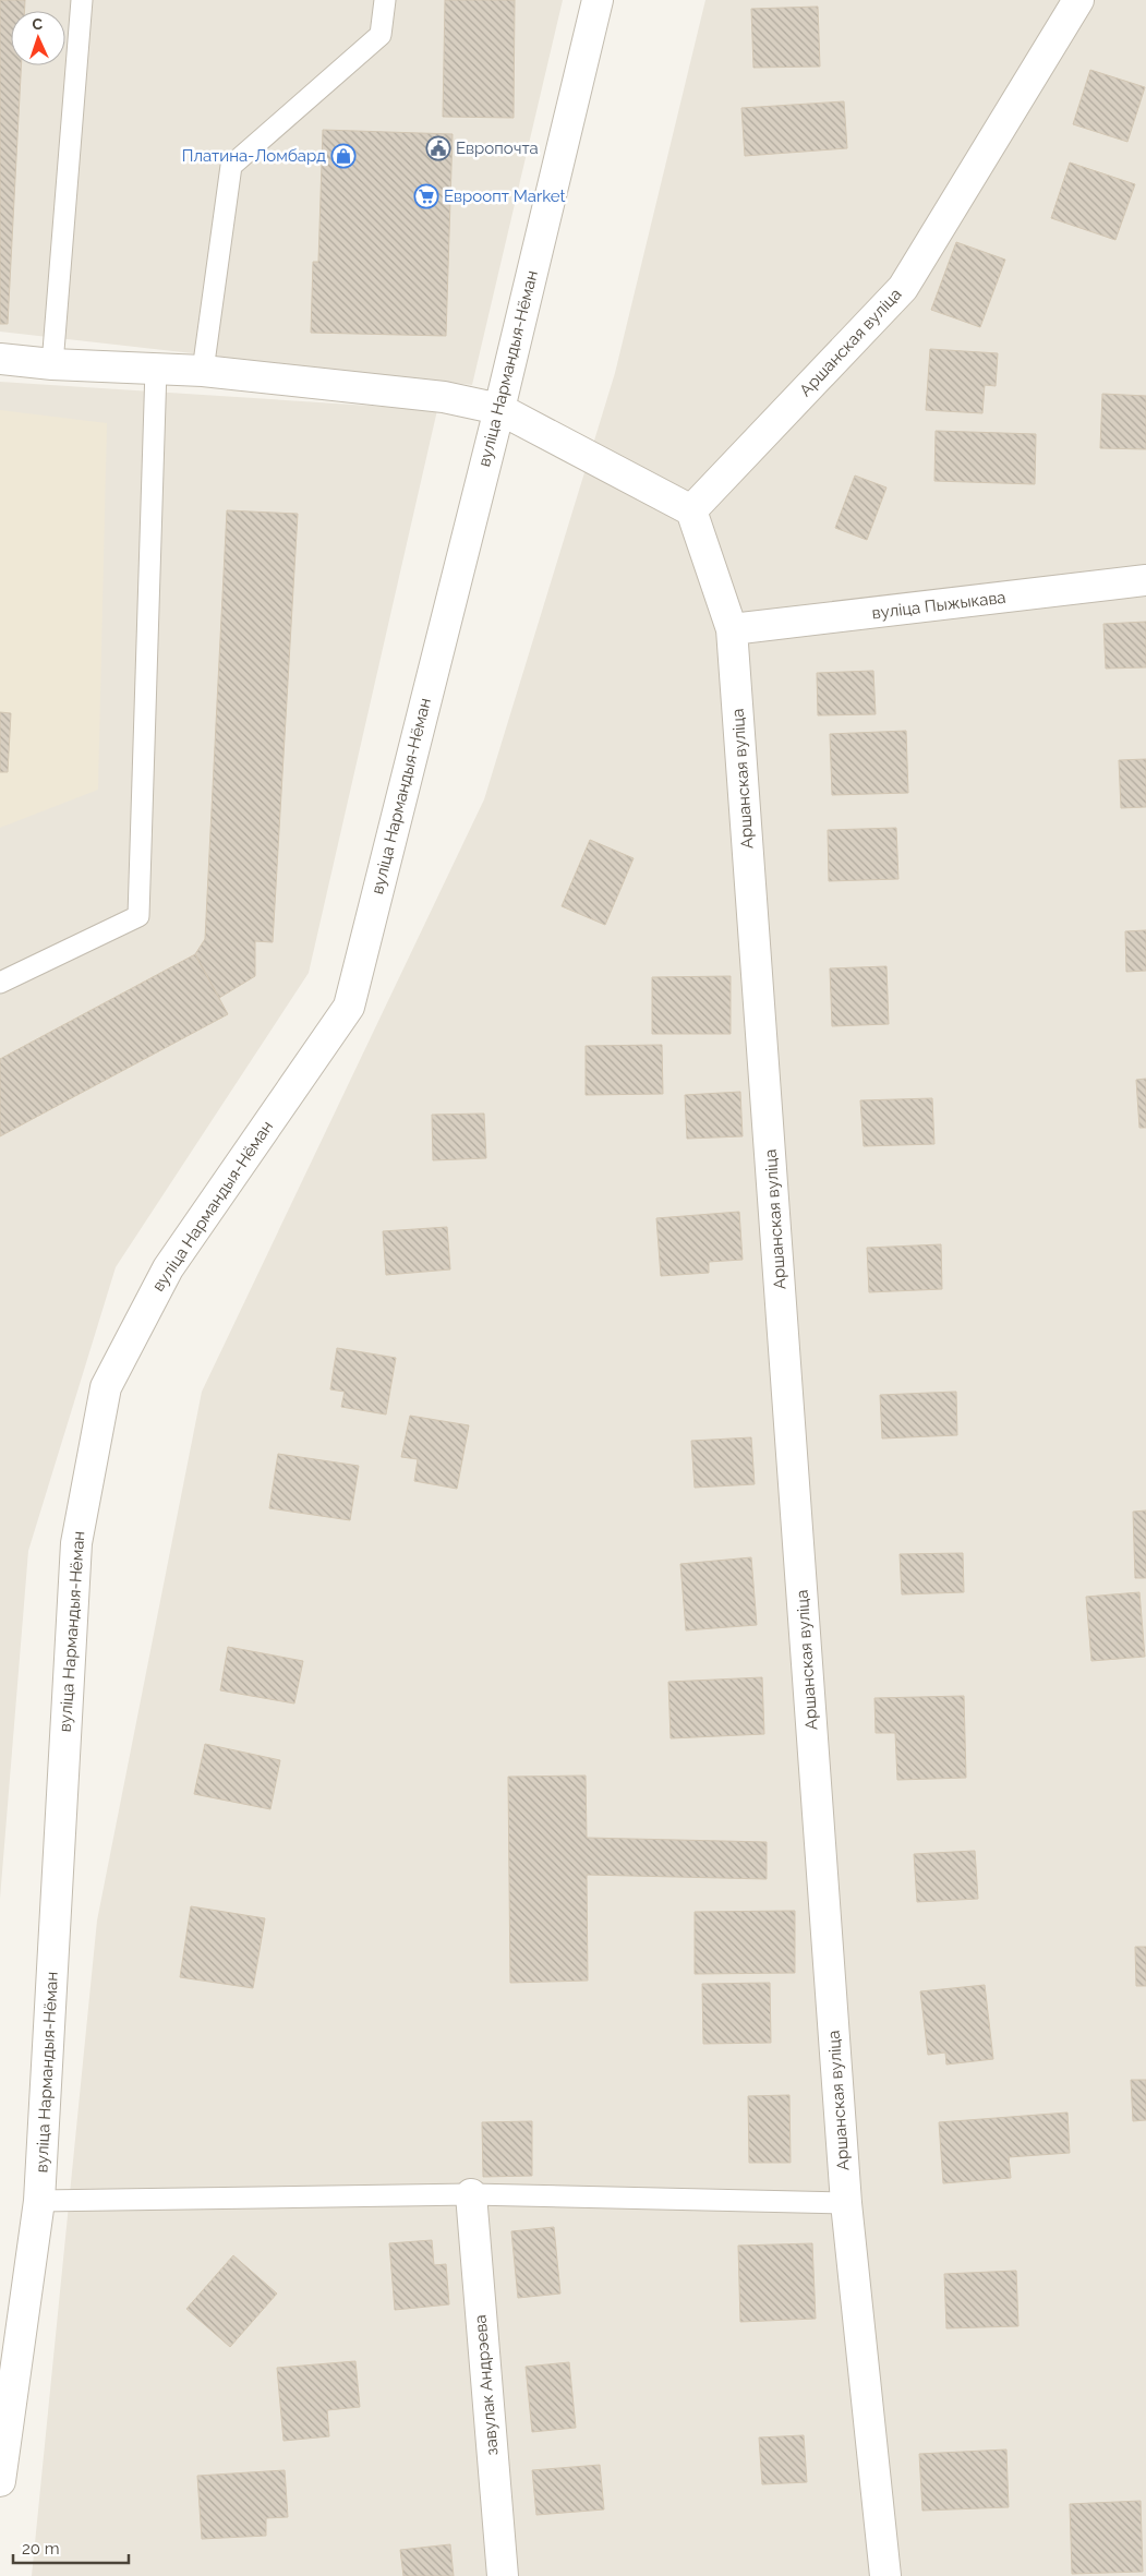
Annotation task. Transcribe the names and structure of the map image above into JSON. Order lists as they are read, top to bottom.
{
  "streets": {
    "street": [
      "Аршанская вуліца",
      "вуліца Нармандыя-Нёман",
      "вуліца Пыжыкава",
      "завулак Андрэева"
    ]
  },
  "crossings": [
    ["Аршанская вуліца", "вуліца Пыжыкава"]
  ],
  "places": {
    "public building": ["Европочта"],
    "shop": ["Платина-Ломбард"],
    "supermarket": ["Евроопт Market"]
  },
  "scale_bar": "20 m",
  "north": "top"
}
